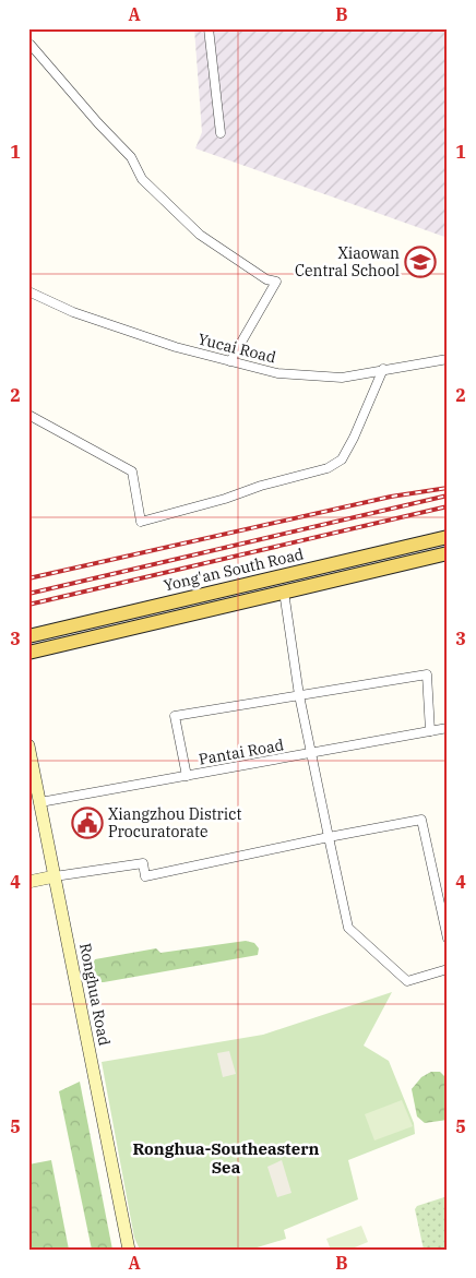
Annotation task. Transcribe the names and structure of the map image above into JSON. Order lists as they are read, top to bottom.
{
  "streets": {
    "main road": ["Yong'an South Road", "Ronghua Road"],
    "street": ["Yucai Road", "Pantai Road"]
  },
  "crossings": [
    ["Pantai Road", "Ronghua Road"]
  ],
  "districts": ["Ronghua-Southeastern Sea"],
  "places": {
    "school or university": ["Xiaowan Central School"],
    "public building": ["Xiangzhou District Procuratorate"]
  },
  "grid": {
    "columns": ["A", "B"],
    "rows": [
      "1",
      "2",
      "3",
      "4",
      "5"
    ]
  }
}
